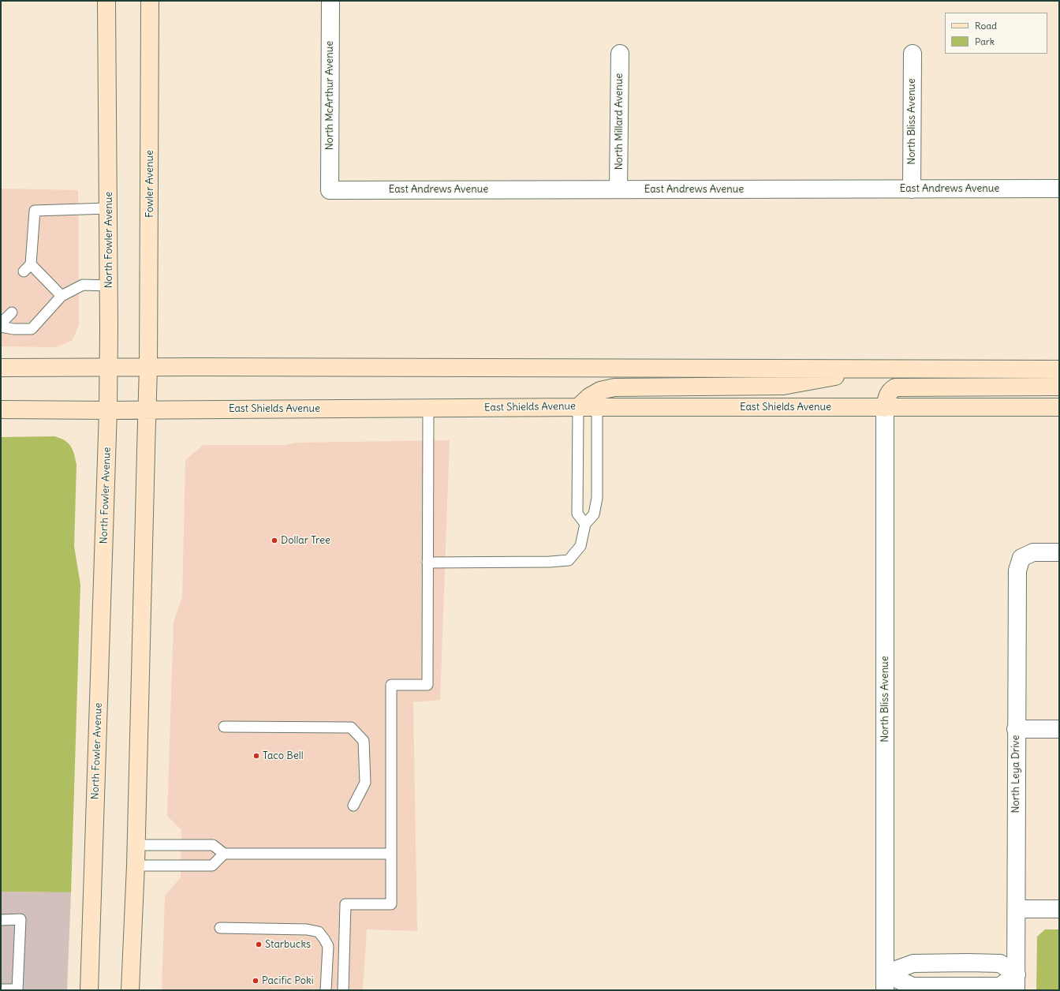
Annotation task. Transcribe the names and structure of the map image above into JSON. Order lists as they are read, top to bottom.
{
  "streets": {
    "main road": ["Fowler Avenue", "North Fowler Avenue", "East Shields Avenue"],
    "street": [
      "North McArthur Avenue",
      "North Millard Avenue",
      "North Bliss Avenue",
      "East Andrews Avenue",
      "North Leya Drive"
    ]
  },
  "crossings": [
    ["North McArthur Avenue", "East Andrews Avenue"],
    ["North Millard Avenue", "East Andrews Avenue"],
    ["North Bliss Avenue", "East Andrews Avenue"],
    ["North Bliss Avenue", "East Shields Avenue"],
    ["North Fowler Avenue", "East Shields Avenue"]
  ],
  "places": [
    "Dollar Tree",
    "Taco Bell",
    "Starbucks",
    "Pacific Poki"
  ],
  "legend": ["Road", "Park"]
}
